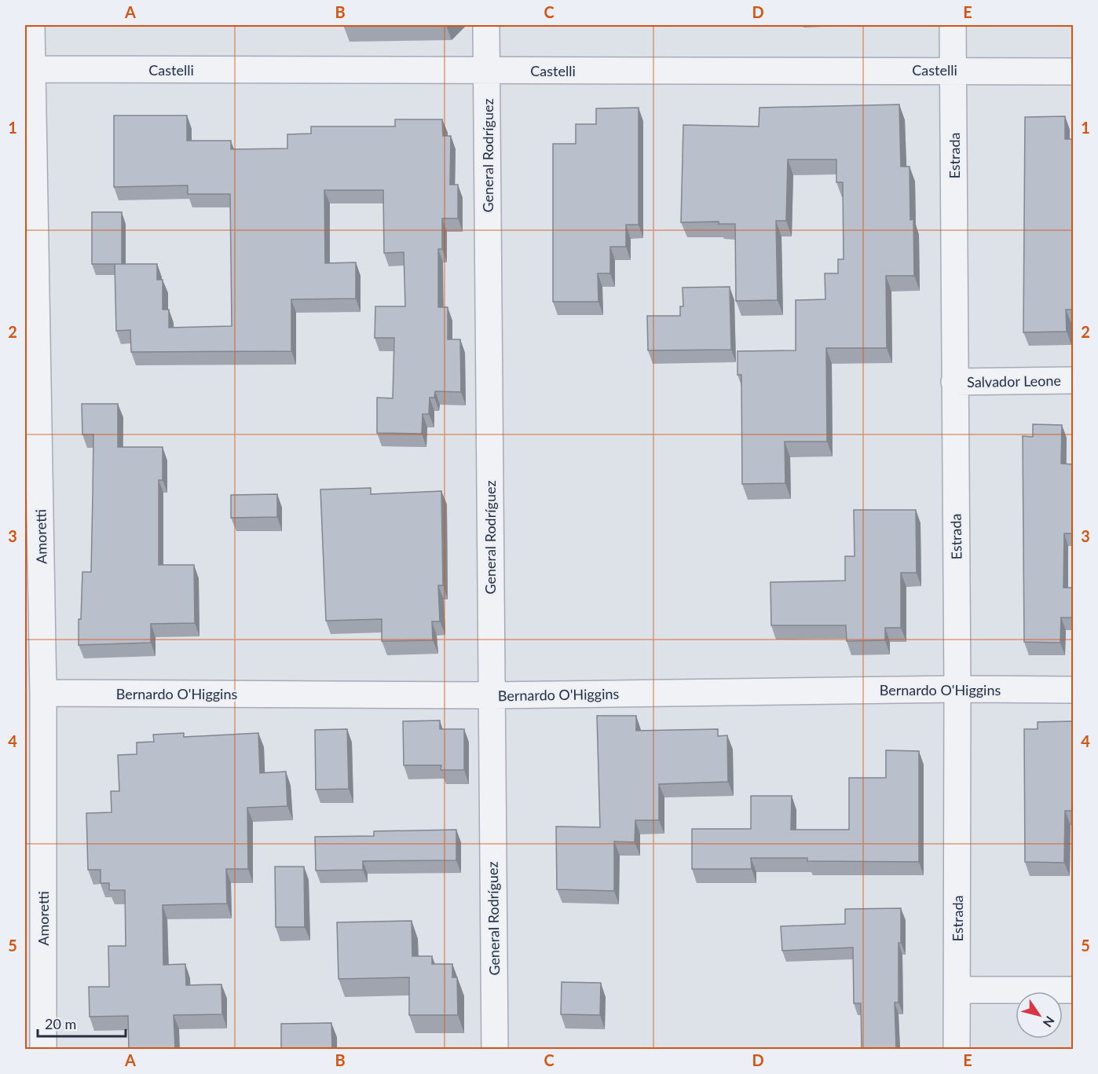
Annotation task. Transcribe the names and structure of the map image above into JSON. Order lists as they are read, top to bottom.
{
  "streets": {
    "street": [
      "Castelli",
      "General Rodríguez",
      "Estrada",
      "Salvador Leone",
      "Amoretti",
      "Bernardo O'Higgins"
    ]
  },
  "crossings": [
    ["Castelli", "General Rodríguez"],
    ["Castelli", "Estrada"],
    ["Castelli", "Amoretti"],
    ["General Rodríguez", "Bernardo O'Higgins"],
    ["Estrada", "Salvador Leone"],
    ["Estrada", "Bernardo O'Higgins"],
    ["Amoretti", "Bernardo O'Higgins"]
  ],
  "scale_bar": "20 m",
  "north": "bottom right",
  "grid": {
    "columns": [
      "A",
      "B",
      "C",
      "D",
      "E"
    ],
    "rows": [
      "1",
      "2",
      "3",
      "4",
      "5"
    ]
  }
}
